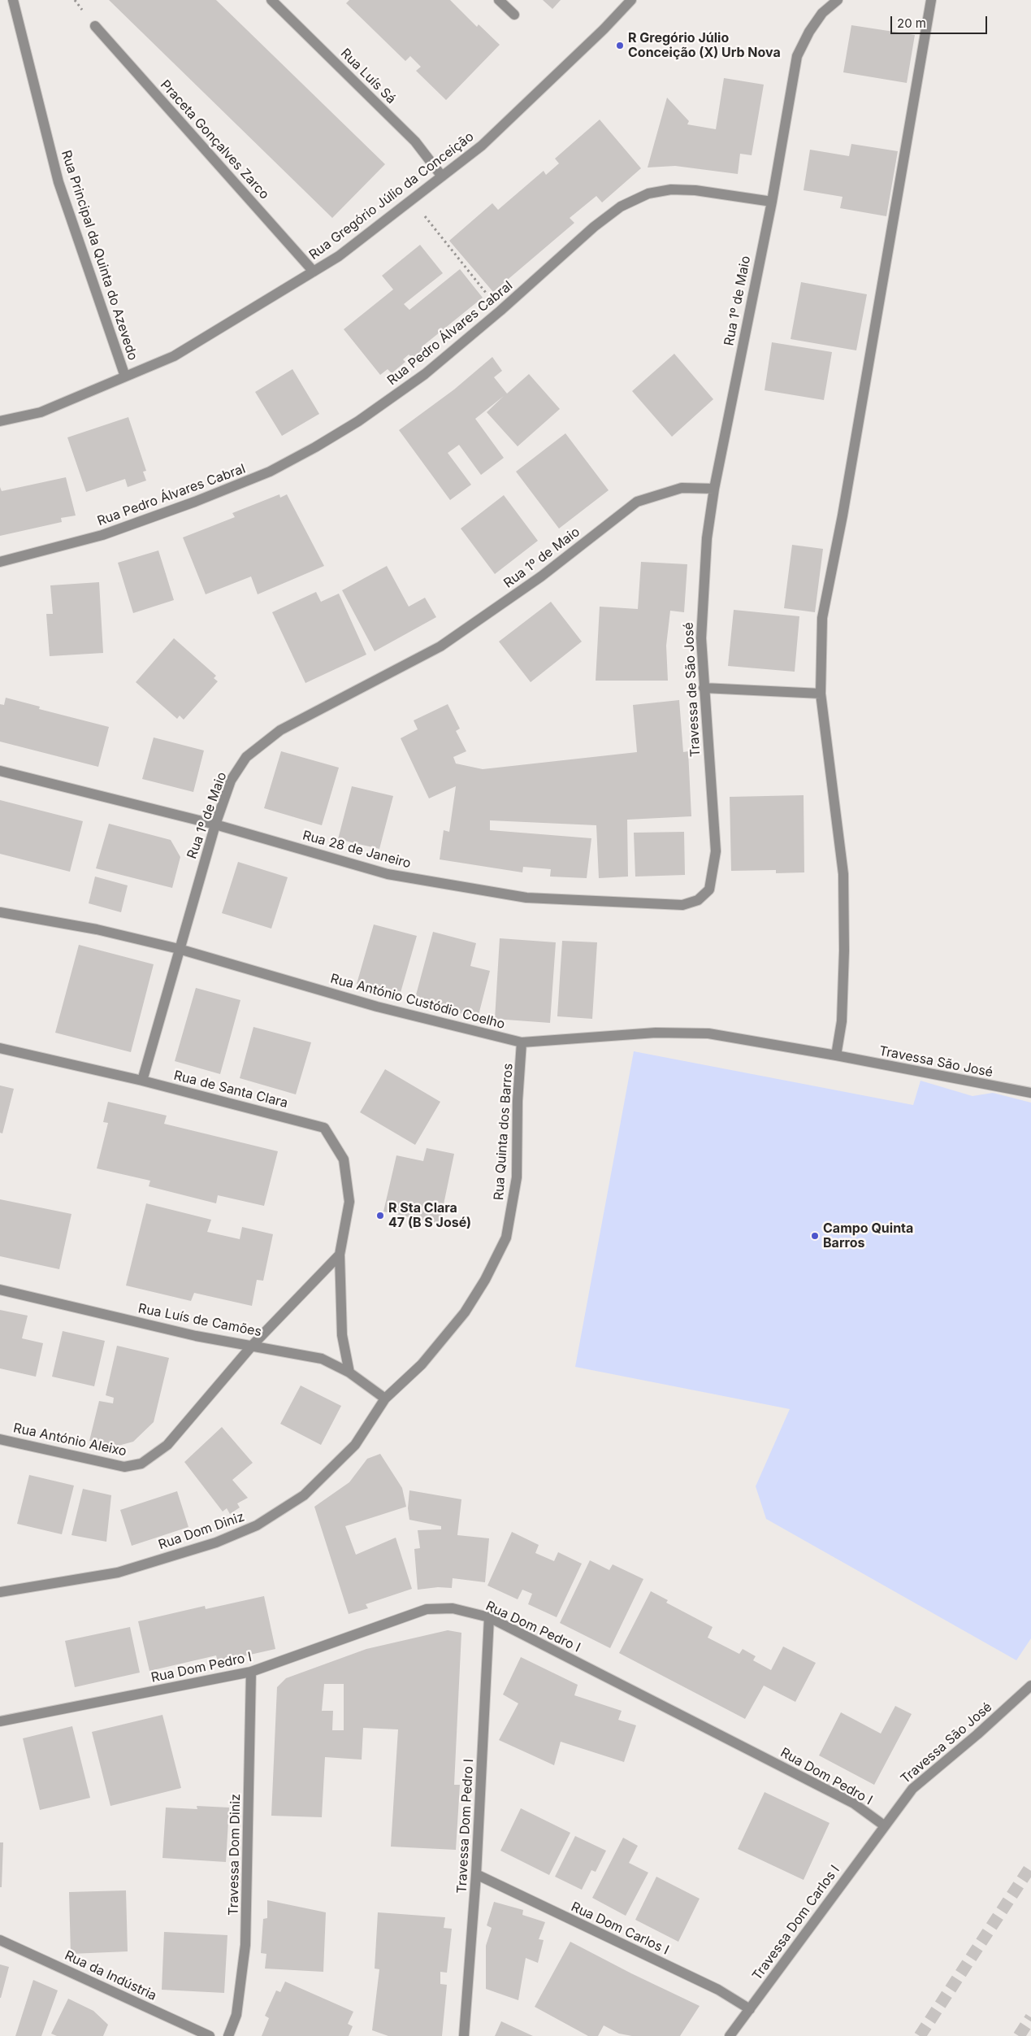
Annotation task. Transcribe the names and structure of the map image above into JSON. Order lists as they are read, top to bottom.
{
  "streets": {
    "street": [
      "Rua Luís Sá",
      "Praceta Gonçalves Zarco",
      "Rua Gregório Júlio da Conceição",
      "Rua Principal da Quinta do Azevedo",
      "Rua 1º de Maio",
      "Rua Pedro Álvares Cabral",
      "Travessa de São José",
      "Rua 28 de Janeiro",
      "Rua António Custódio Coelho",
      "Travessa São José",
      "Rua de Santa Clara",
      "Rua Quinta dos Barros",
      "Rua Luís de Camões",
      "Rua António Aleixo",
      "Rua Dom Diniz",
      "Rua Dom Pedro I",
      "Travessa Dom Pedro I",
      "Travessa Dom Diniz",
      "Travessa Dom Carlos I",
      "Rua Dom Carlos I",
      "Rua da Indústria"
    ]
  },
  "crossings": [
    ["Rua Luís Sá", "Rua Gregório Júlio da Conceição"],
    ["Praceta Gonçalves Zarco", "Rua Gregório Júlio da Conceição"],
    ["Rua Gregório Júlio da Conceição", "Rua Principal da Quinta do Azevedo"],
    ["Rua 1º de Maio", "Rua Pedro Álvares Cabral"],
    ["Rua 1º de Maio", "Travessa de São José"],
    ["Rua 1º de Maio", "Rua 28 de Janeiro"],
    ["Rua 1º de Maio", "Rua António Custódio Coelho"],
    ["Rua 1º de Maio", "Rua de Santa Clara"],
    ["Travessa de São José", "Rua 28 de Janeiro"],
    ["Rua António Custódio Coelho", "Travessa São José"],
    ["Rua António Custódio Coelho", "Rua Quinta dos Barros"],
    ["Travessa São José", "Rua Dom Pedro I"],
    ["Travessa São José", "Travessa Dom Carlos I"],
    ["Rua de Santa Clara", "Rua Luís de Camões"],
    ["Rua Quinta dos Barros", "Rua Luís de Camões"],
    ["Rua Quinta dos Barros", "Rua Dom Diniz"],
    ["Rua Luís de Camões", "Rua António Aleixo"],
    ["Rua Luís de Camões", "Rua Dom Diniz"],
    ["Rua Dom Pedro I", "Travessa Dom Pedro I"],
    ["Rua Dom Pedro I", "Travessa Dom Diniz"],
    ["Rua Dom Pedro I", "Travessa Dom Carlos I"],
    ["Travessa Dom Pedro I", "Rua Dom Carlos I"],
    ["Travessa Dom Carlos I", "Rua Dom Carlos I"]
  ],
  "places": ["R Gregório Júlio Conceição (X) Urb Nova", "R Sta Clara 47 (B S José)", "Campo Quinta Barros"],
  "scale_bar": "20 m"
}
